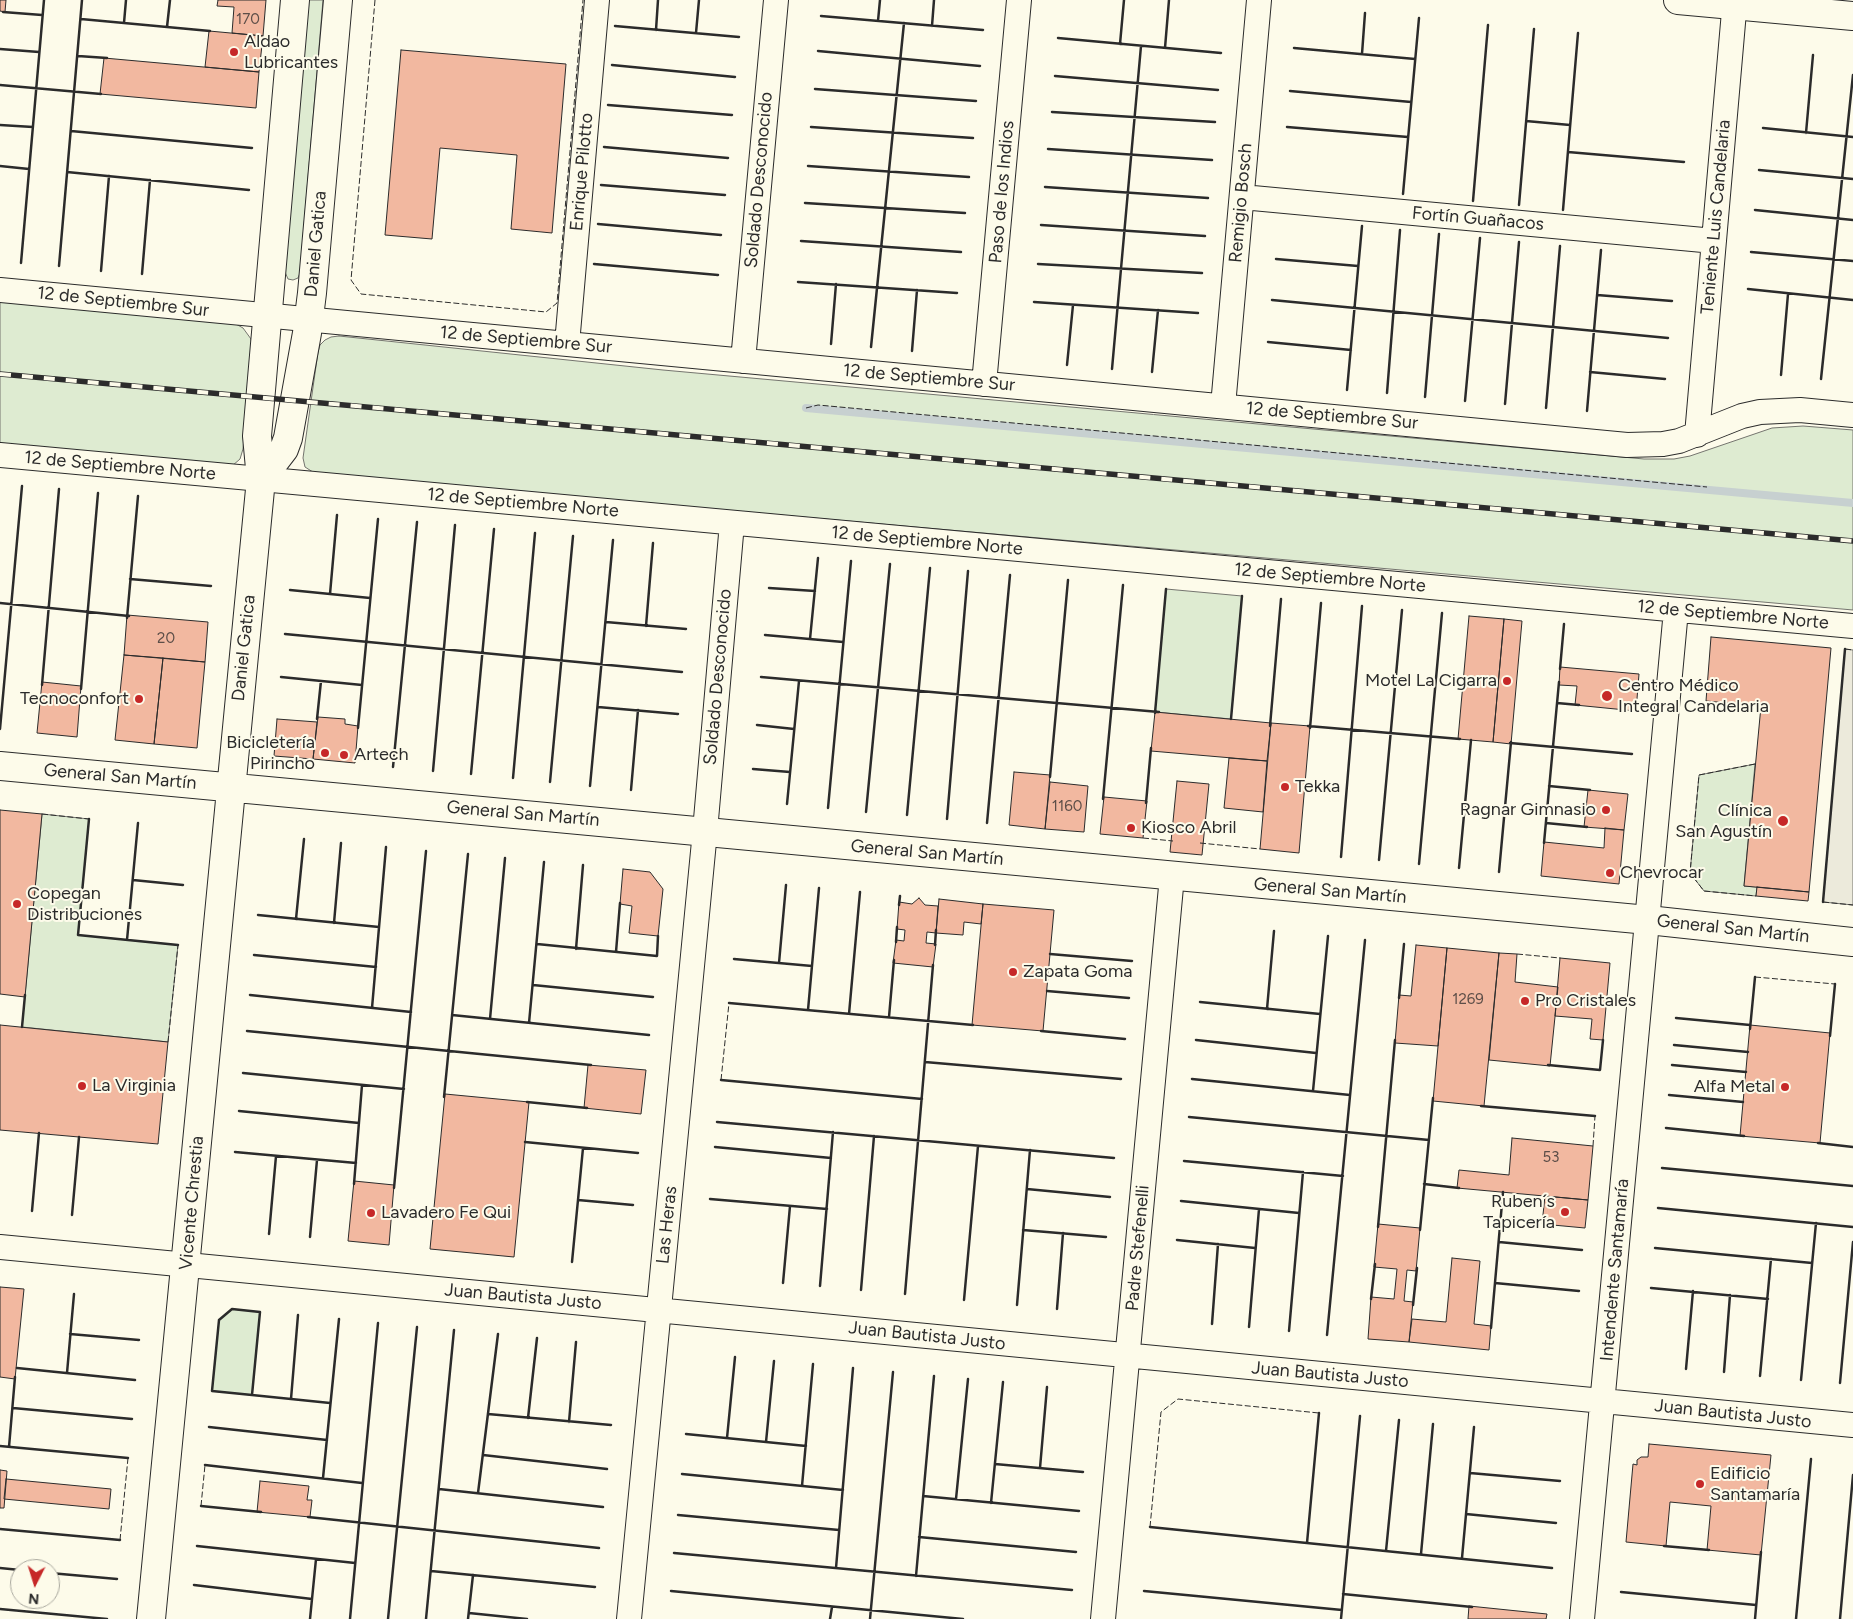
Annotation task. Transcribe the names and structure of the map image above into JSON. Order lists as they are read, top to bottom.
{
  "streets": {
    "main road": ["Daniel Gatica", "General San Martín", "Vicente Chrestia"],
    "street": [
      "Enrique Pilotto",
      "Soldado Desconocido",
      "Paso de los Indios",
      "Remigio Bosch",
      "Teniente Luis Candelaria",
      "Fortín Guañacos",
      "12 de Septiembre Sur",
      "12 de Septiembre Norte",
      "Las Heras",
      "Padre Stefenelli",
      "Intendente Santamaría",
      "Juan Bautista Justo"
    ]
  },
  "crossings": [
    ["Enrique Pilotto", "12 de Septiembre Sur"],
    ["Soldado Desconocido", "12 de Septiembre Sur"],
    ["Soldado Desconocido", "12 de Septiembre Norte"],
    ["Soldado Desconocido", "General San Martín"],
    ["Soldado Desconocido", "Las Heras"],
    ["Paso de los Indios", "12 de Septiembre Sur"],
    ["Remigio Bosch", "Fortín Guañacos"],
    ["Remigio Bosch", "12 de Septiembre Sur"],
    ["Teniente Luis Candelaria", "Fortín Guañacos"],
    ["Teniente Luis Candelaria", "12 de Septiembre Sur"],
    ["Daniel Gatica", "12 de Septiembre Sur"],
    ["Daniel Gatica", "12 de Septiembre Norte"],
    ["Daniel Gatica", "General San Martín"],
    ["Daniel Gatica", "Vicente Chrestia"],
    ["General San Martín", "Vicente Chrestia"],
    ["General San Martín", "Las Heras"],
    ["General San Martín", "Padre Stefenelli"],
    ["General San Martín", "Intendente Santamaría"],
    ["Vicente Chrestia", "Juan Bautista Justo"],
    ["Las Heras", "Juan Bautista Justo"],
    ["Padre Stefenelli", "Juan Bautista Justo"],
    ["Intendente Santamaría", "Juan Bautista Justo"]
  ],
  "places": [
    "Aldao Lubricantes",
    "Motel La Cigarra",
    "Centro Médico Integral Candelaria",
    "Tecnoconfort",
    "Bicicletería Pirincho",
    "Artech",
    "Tekka",
    "Ragnar Gimnasio",
    "Clínica San Agustín",
    "Kiosco Abril",
    "Chevrocar",
    "Copegan Distribuciones",
    "Zapata Goma",
    "Pro Cristales",
    "La Virginia",
    "Alfa Metal",
    "Ruben´s Tapicería",
    "Lavadero Fe Qui",
    "Edificio Santamaría"
  ],
  "house_numbers": [
    "170",
    "20",
    "1160",
    "1269",
    "53"
  ],
  "north": "bottom"
}
